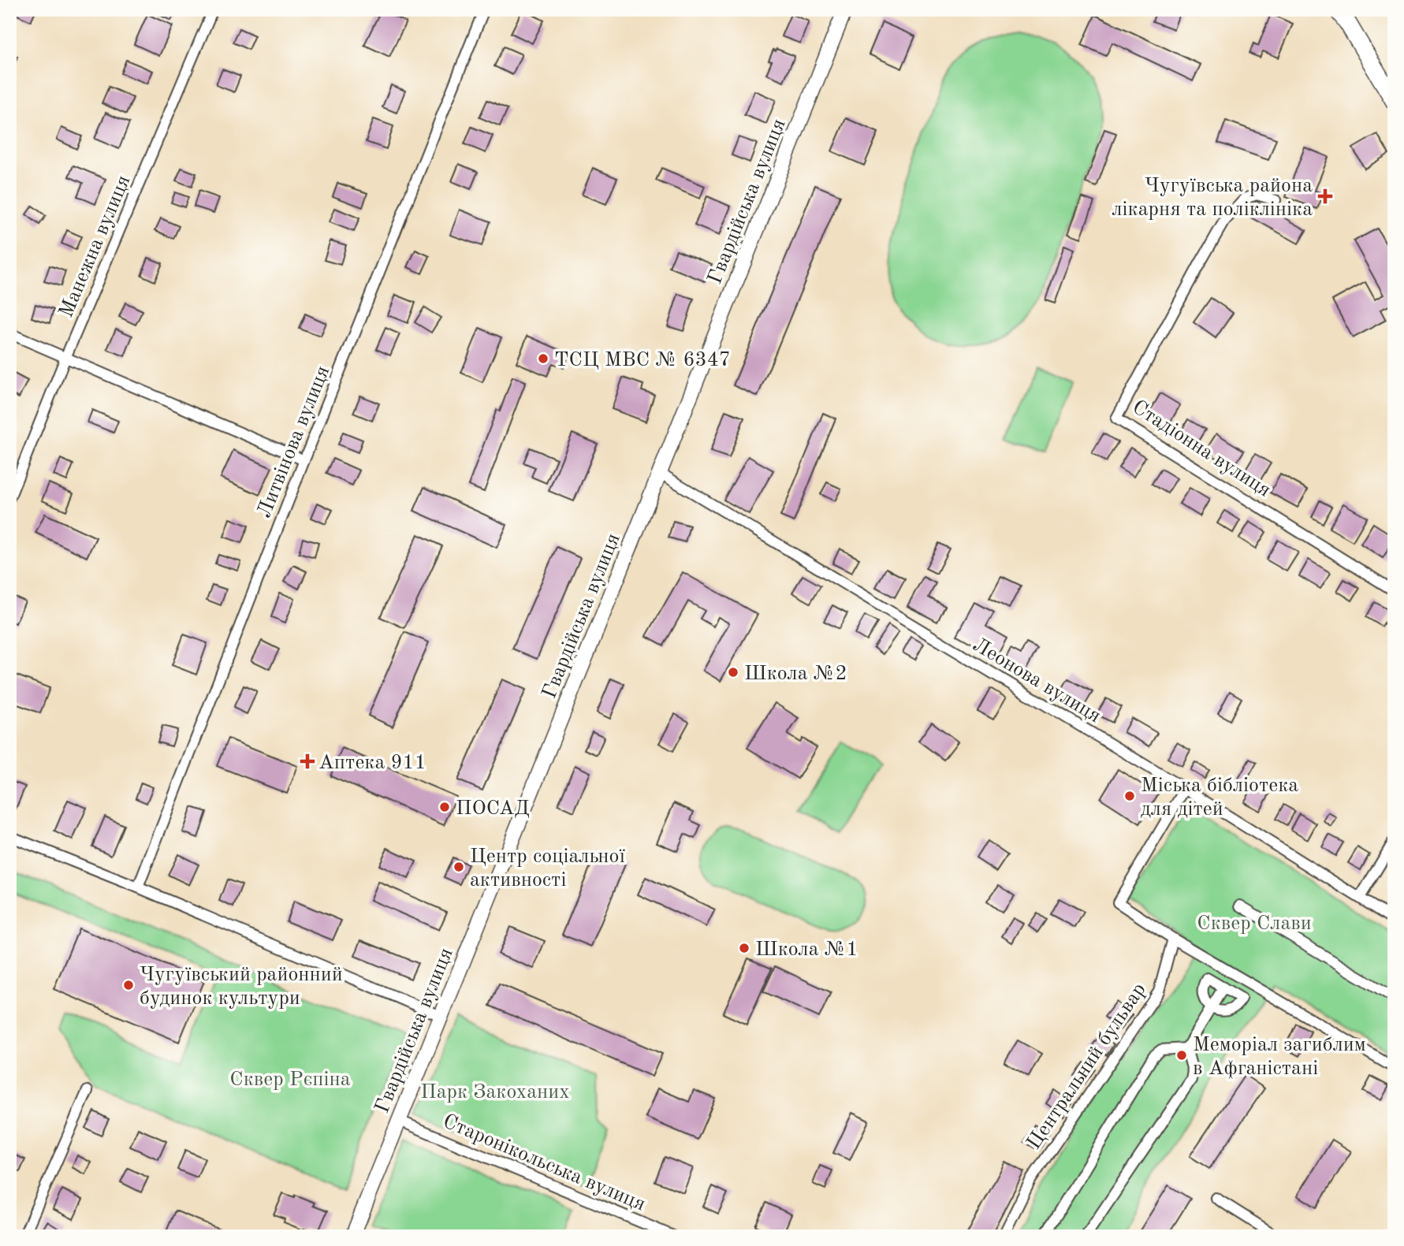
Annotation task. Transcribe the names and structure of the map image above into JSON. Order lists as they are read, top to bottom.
{
  "streets": {
    "street": [
      "Гвардійська вулиця",
      "Манежна вулиця",
      "Литвінова вулиця",
      "Стадіонна вулиця",
      "Леонова вулиця",
      "Центральний бульвар",
      "Старонікольська вулиця"
    ]
  },
  "crossings": [
    ["Гвардійська вулиця", "Леонова вулиця"],
    ["Гвардійська вулиця", "Старонікольська вулиця"]
  ],
  "parks": ["Сквер Слави", "Сквер Рєпіна", "Парк Закоханих"],
  "places": {
    "health": ["Чугуївська района лікарня та поліклініка", "Аптека 911"],
    "other": [
      "ТСЦ МВС № 6347",
      "Школа №2",
      "Міська бібліотека для дітей",
      "ПОСАД",
      "Центр соціальної активності",
      "Школа №1",
      "Чугуївський районний будинок культури",
      "Меморіал загиблим в Афганістані"
    ]
  }
}
